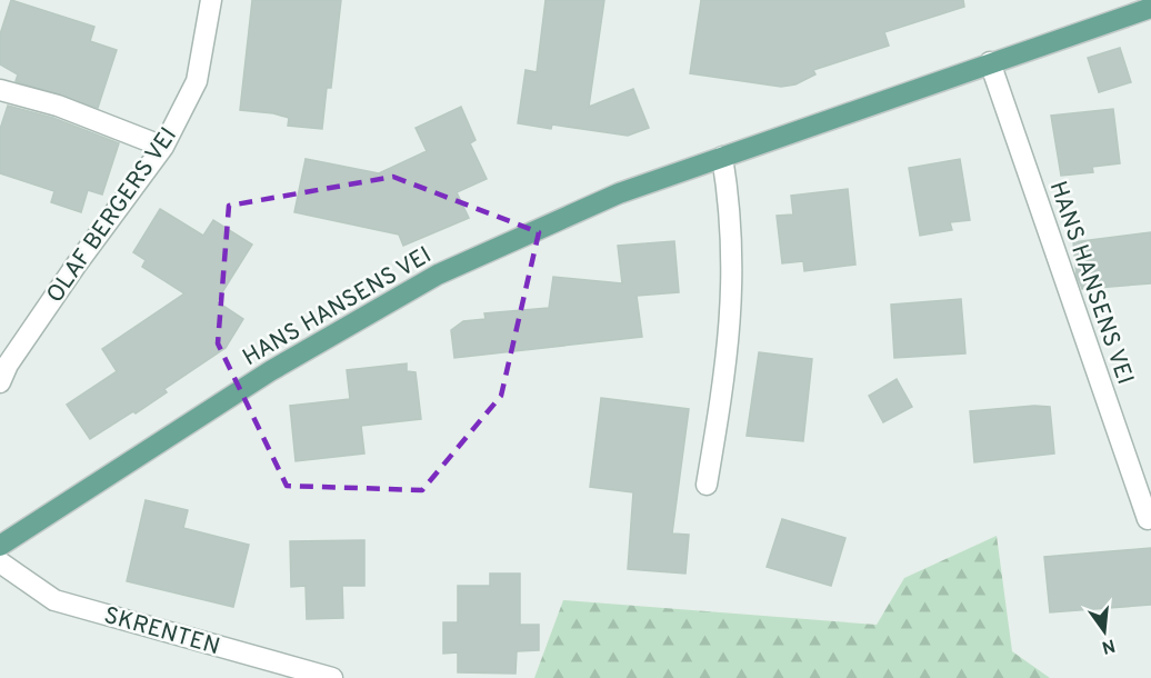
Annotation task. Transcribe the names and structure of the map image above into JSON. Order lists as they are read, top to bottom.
{
  "streets": {
    "main road": ["HANS HANSENS VEI"],
    "street": ["OLAF BERGERS VEI", "SKRENTEN"]
  },
  "north": "bottom"
}
